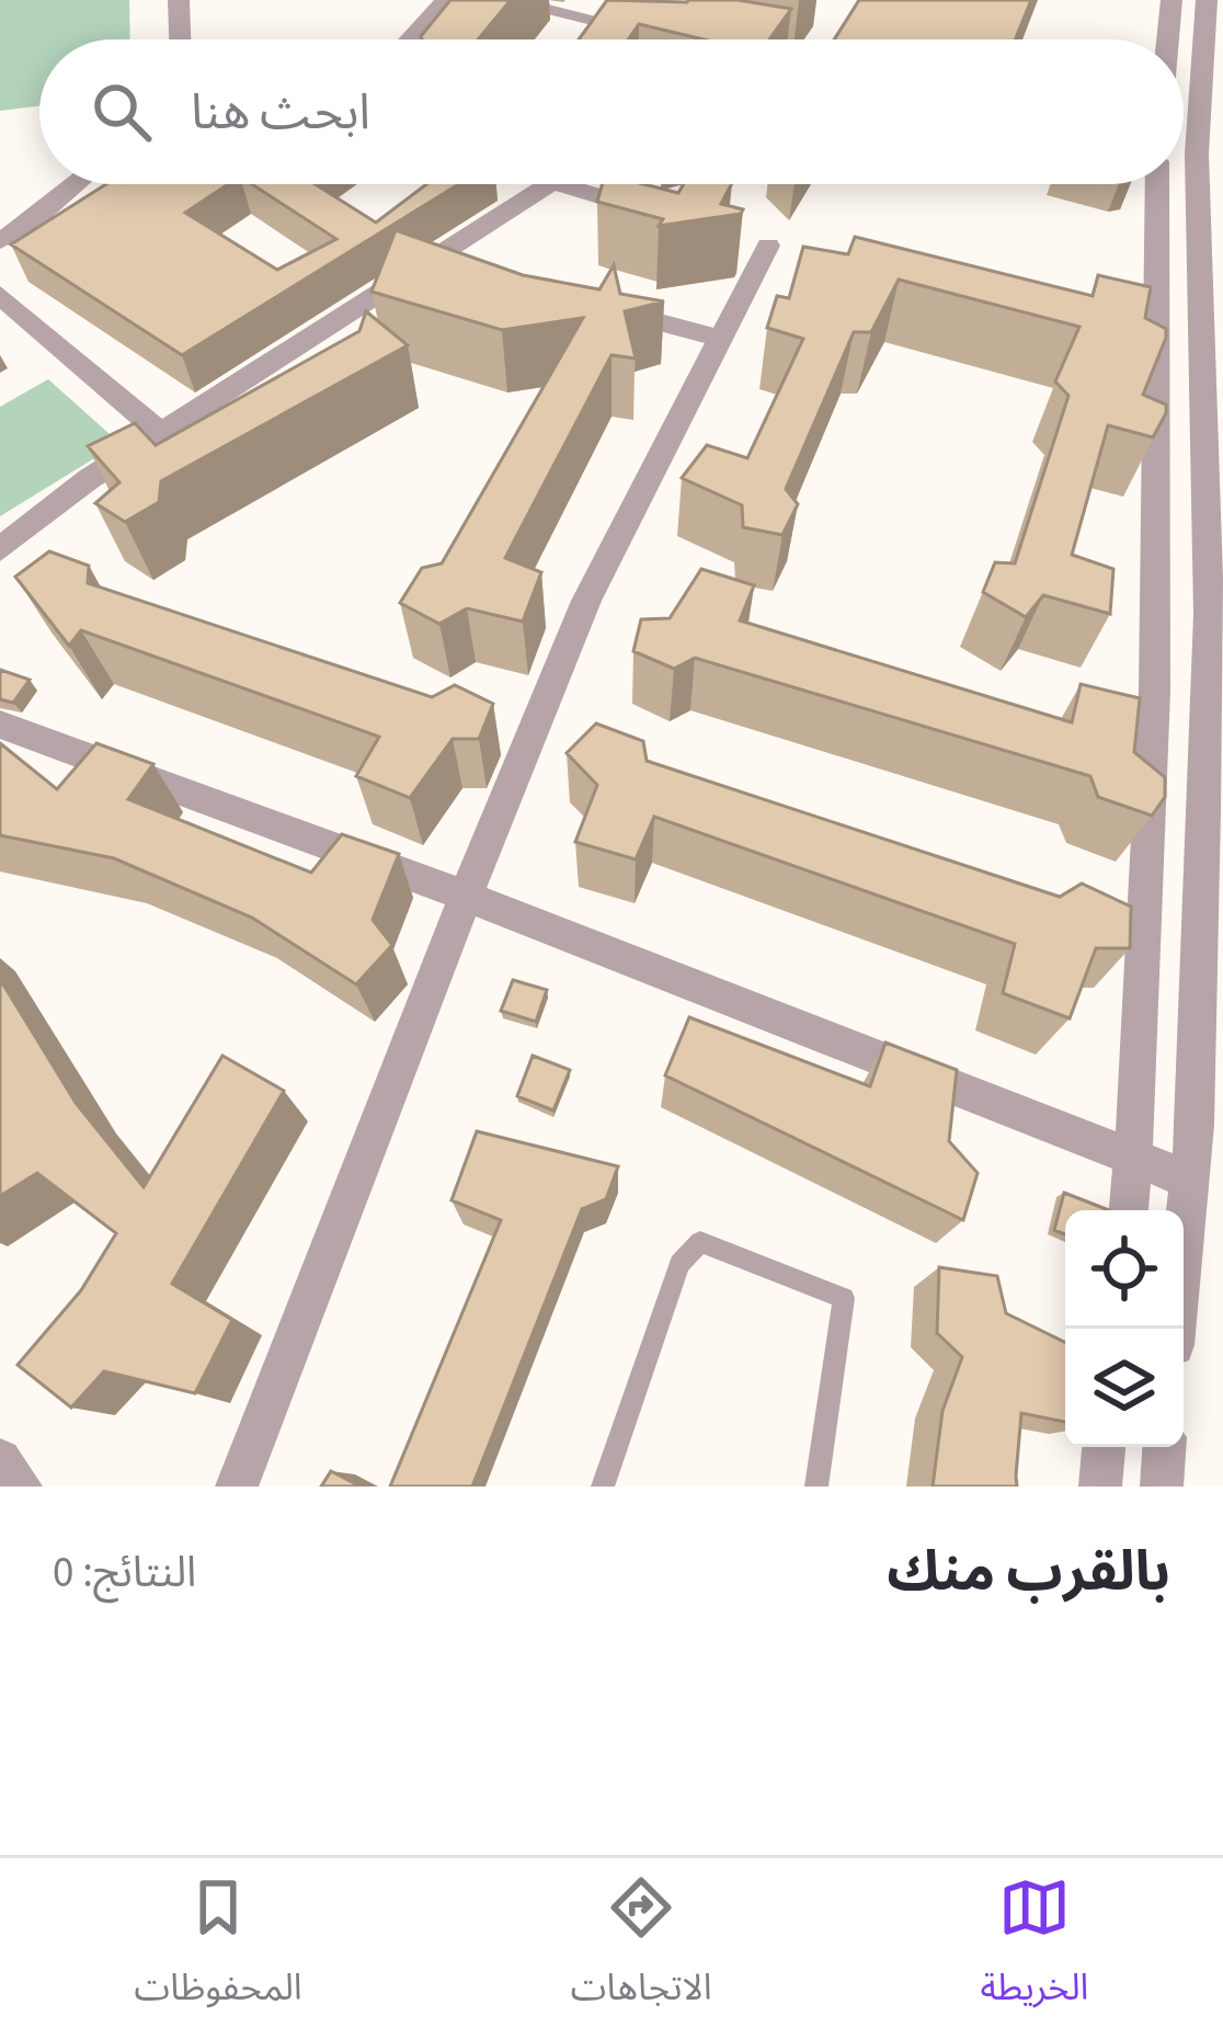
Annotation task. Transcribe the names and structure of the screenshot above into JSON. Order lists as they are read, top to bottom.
{
  "page": {
    "search": "ابحث هنا",
    "heading": ["بالقرب منك", "النتائج: 0"],
    "nav": ["الخريطة", "الاتجاهات", "المحفوظات"]
  }
}
